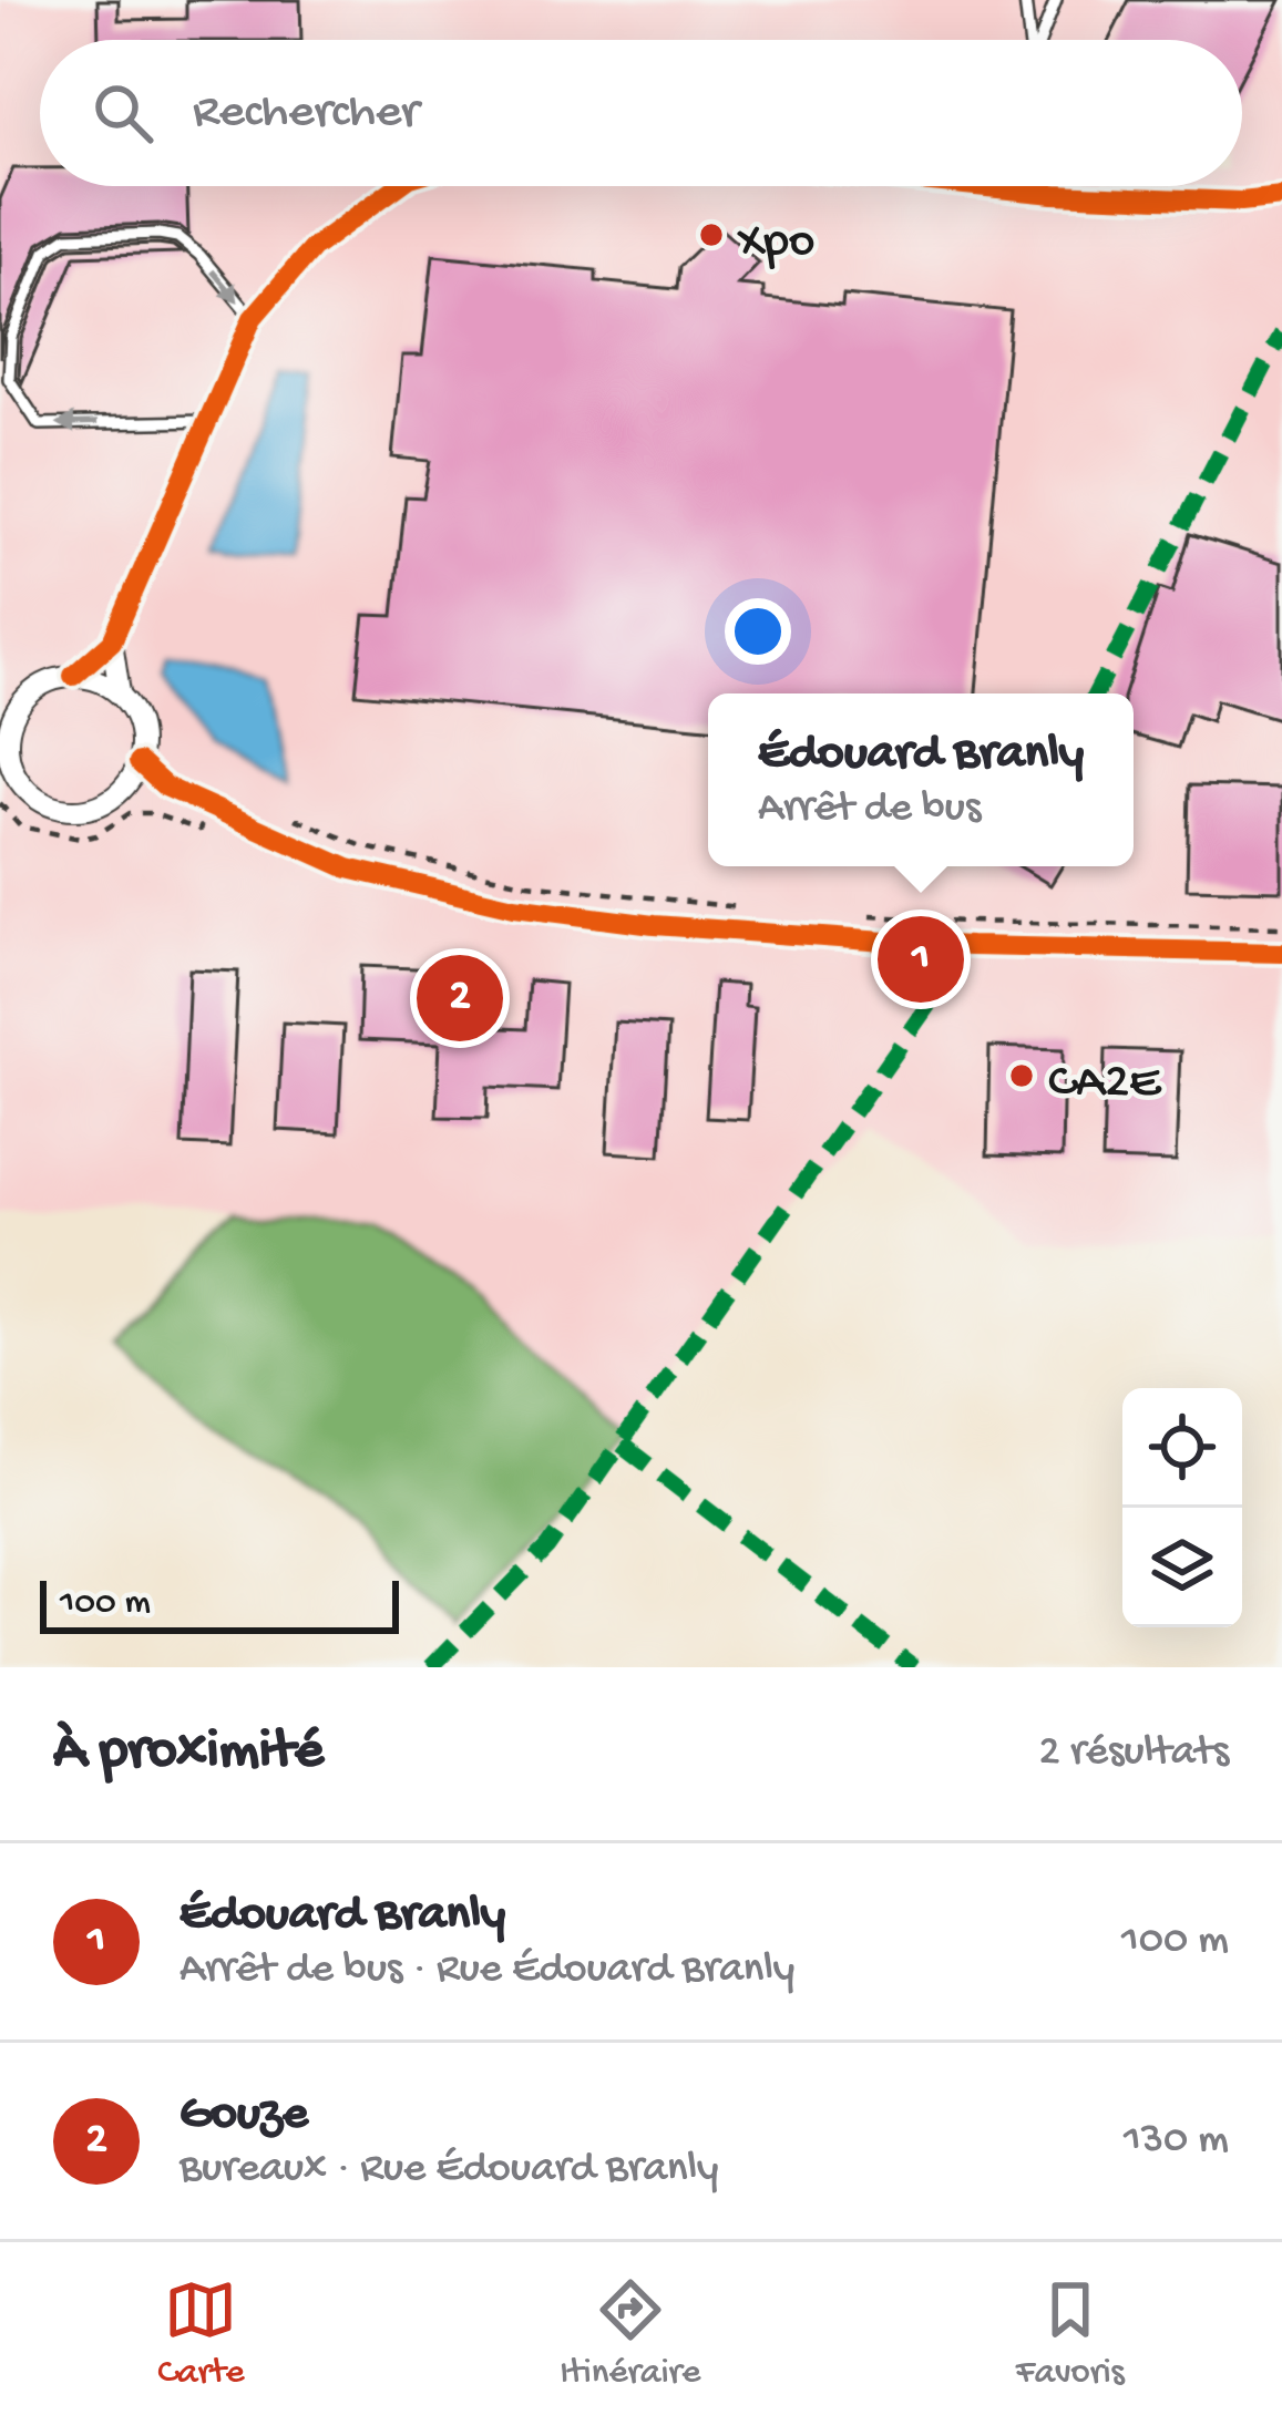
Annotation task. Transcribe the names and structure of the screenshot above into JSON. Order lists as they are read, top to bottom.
{
  "places": ["Xpo", "CA2E"],
  "scale_bar": "100 m",
  "page": {
    "search": "Rechercher",
    "popup": ["Édouard Branly", "Arrêt de bus"],
    "pins": ["1", "2"],
    "scale": "100 m",
    "heading": ["À proximité", "2 résultats"],
    "list": [
      {
        "mark": "1",
        "name": "Édouard Branly",
        "note": "Arrêt de bus · Rue Édouard Branly",
        "value": "100 m"
      },
      {
        "mark": "2",
        "name": "Gouze",
        "note": "Bureaux · Rue Édouard Branly",
        "value": "130 m"
      }
    ],
    "nav": ["Carte", "Itinéraire", "Favoris"]
  }
}
